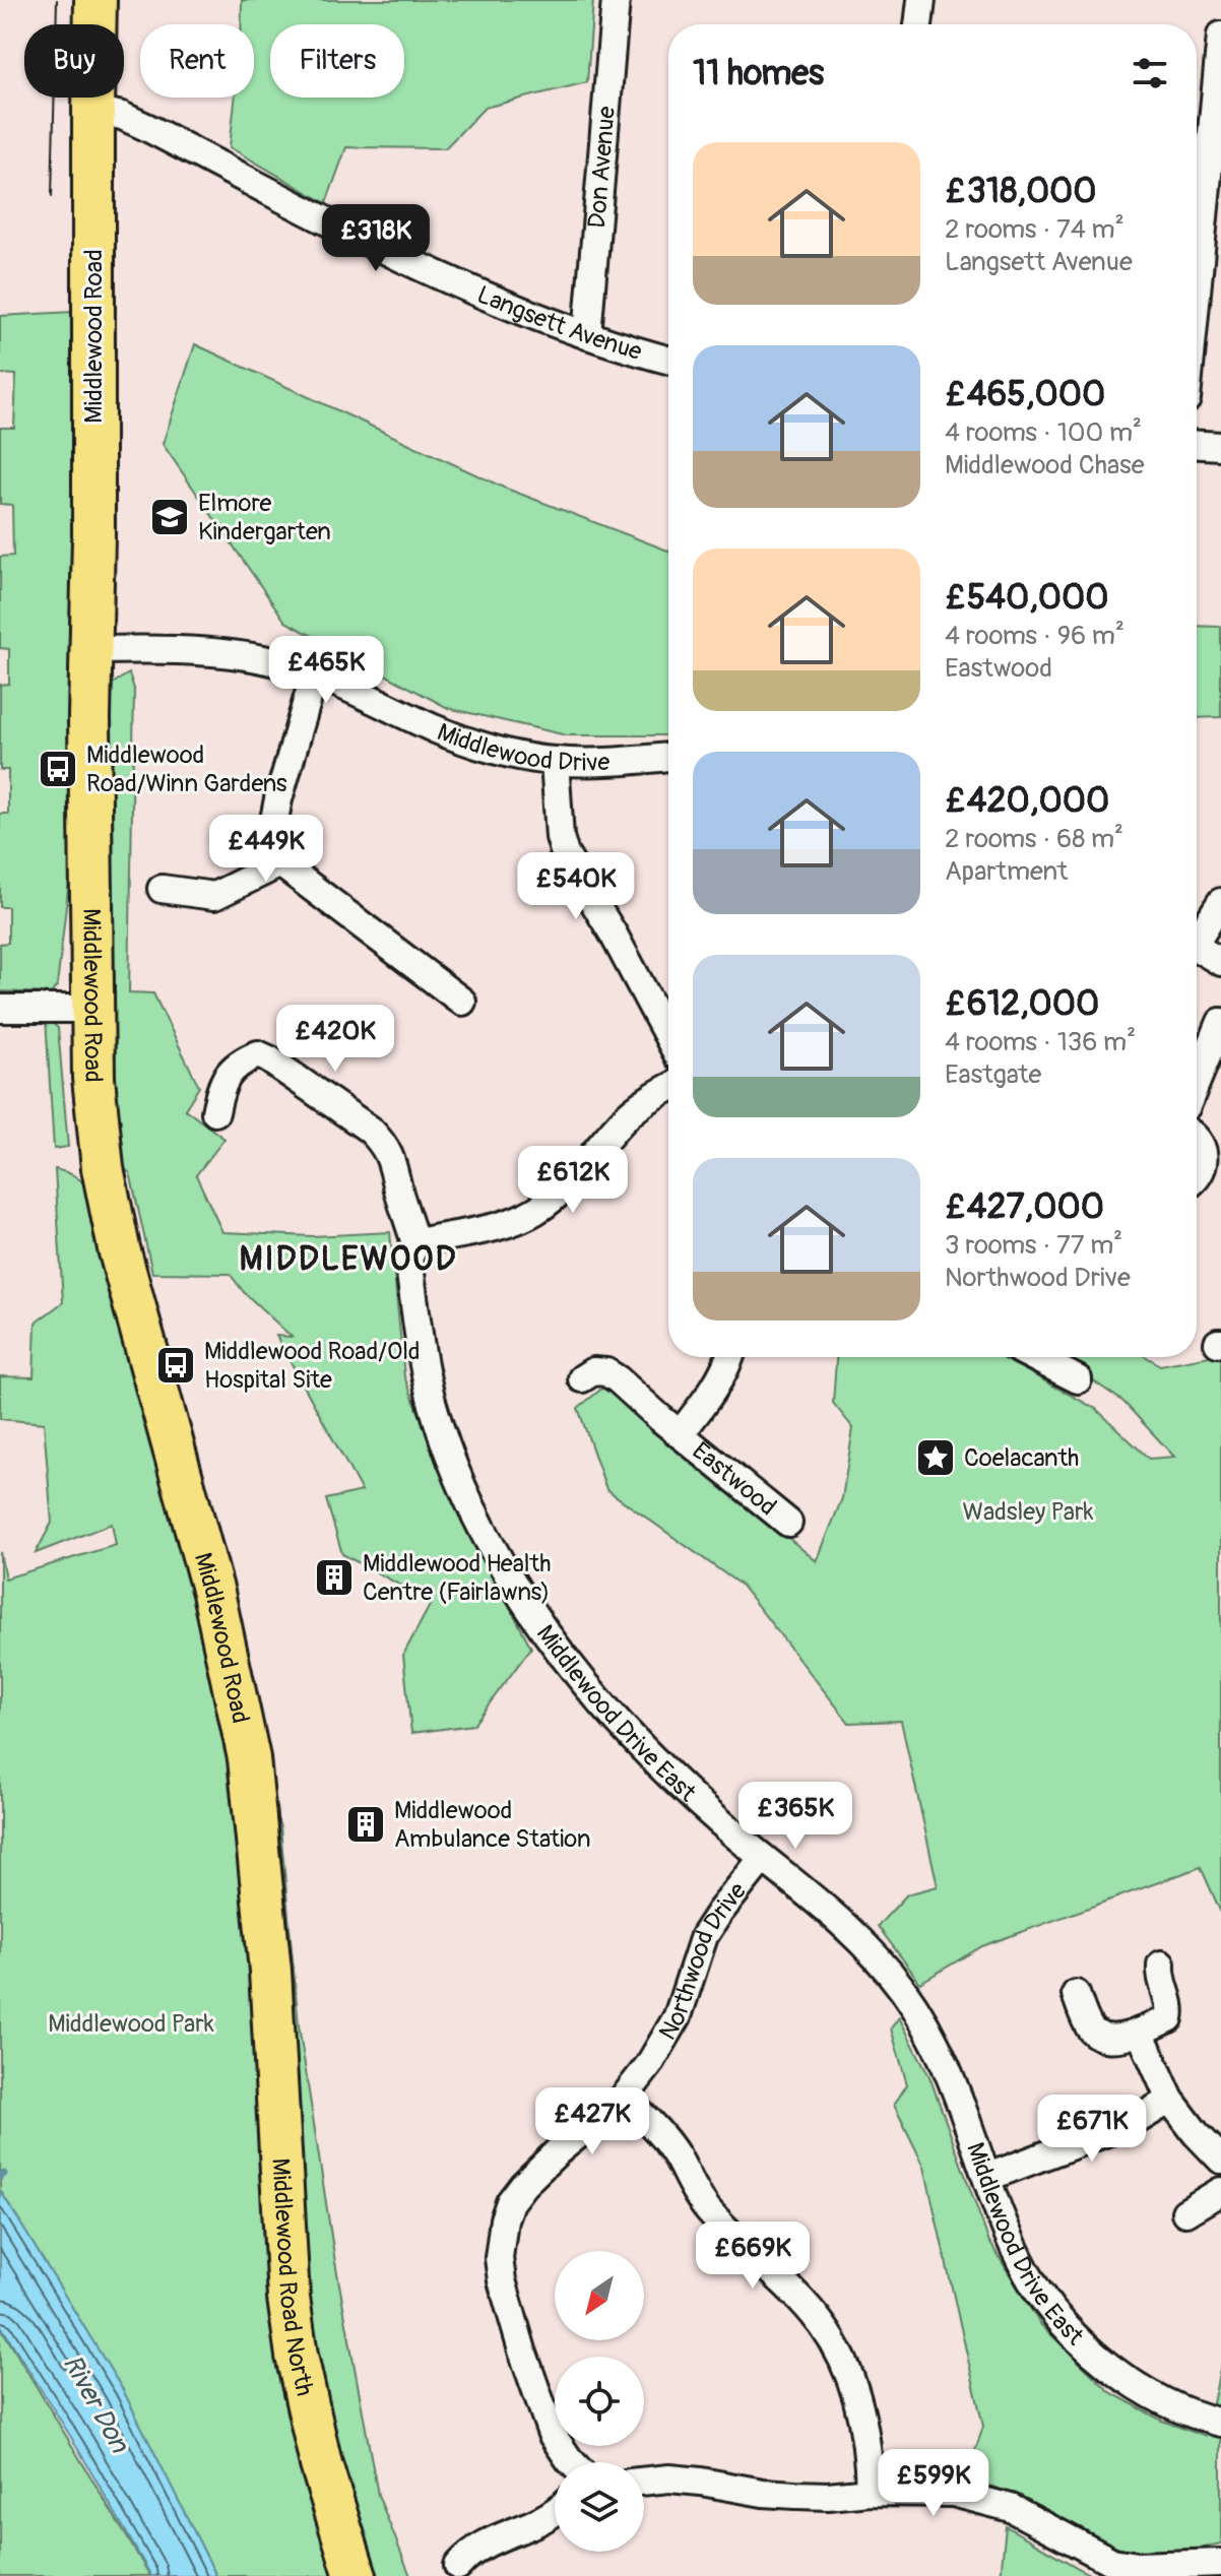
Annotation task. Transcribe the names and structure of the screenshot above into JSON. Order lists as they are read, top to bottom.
{
  "streets": {
    "main road": ["Middlewood Road", "Middlewood Road North"],
    "street": [
      "Don Avenue",
      "Langsett Avenue",
      "Middlewood Drive",
      "Eastwood",
      "Middlewood Drive East",
      "Northwood Drive"
    ]
  },
  "crossings": [
    ["Don Avenue", "Langsett Avenue"],
    ["Langsett Avenue", "Middlewood Road"],
    ["Middlewood Road", "Middlewood Drive"],
    ["Middlewood Road", "Middlewood Road North"],
    ["Middlewood Drive East", "Northwood Drive"]
  ],
  "districts": ["MIDDLEWOOD"],
  "water": ["River Don"],
  "parks": ["Wadsley Park", "Middlewood Park"],
  "places": {
    "school or university": ["Elmore Kindergarten"],
    "bus stop": ["Middlewood Road/Winn Gardens", "Middlewood Road/Old Hospital Site"],
    "place": ["Coelacanth"],
    "building": ["Middlewood Health Centre (Fairlawns)", "Middlewood Ambulance Station"]
  },
  "north": "bottom left",
  "page": {
    "chip": ["Buy", "Rent", "Filters"],
    "heading": "11 homes",
    "list": [
      {
        "name": "£318,000",
        "note": "2 rooms · 74 m² · Langsett Avenue"
      },
      {
        "name": "£465,000",
        "note": "4 rooms · 100 m² · Middlewood Chase"
      },
      {
        "name": "£540,000",
        "note": "4 rooms · 96 m² · Eastwood"
      },
      {
        "name": "£420,000",
        "note": "2 rooms · 68 m² · Apartment"
      },
      {
        "name": "£612,000",
        "note": "4 rooms · 136 m² · Eastgate"
      },
      {
        "name": "£427,000",
        "note": "3 rooms · 77 m² · Northwood Drive"
      }
    ],
    "price": [
      "£318K",
      "£465K",
      "£449K",
      "£540K",
      "£420K",
      "£612K",
      "£365K",
      "£427K",
      "£671K",
      "£669K",
      "£599K"
    ]
  }
}
